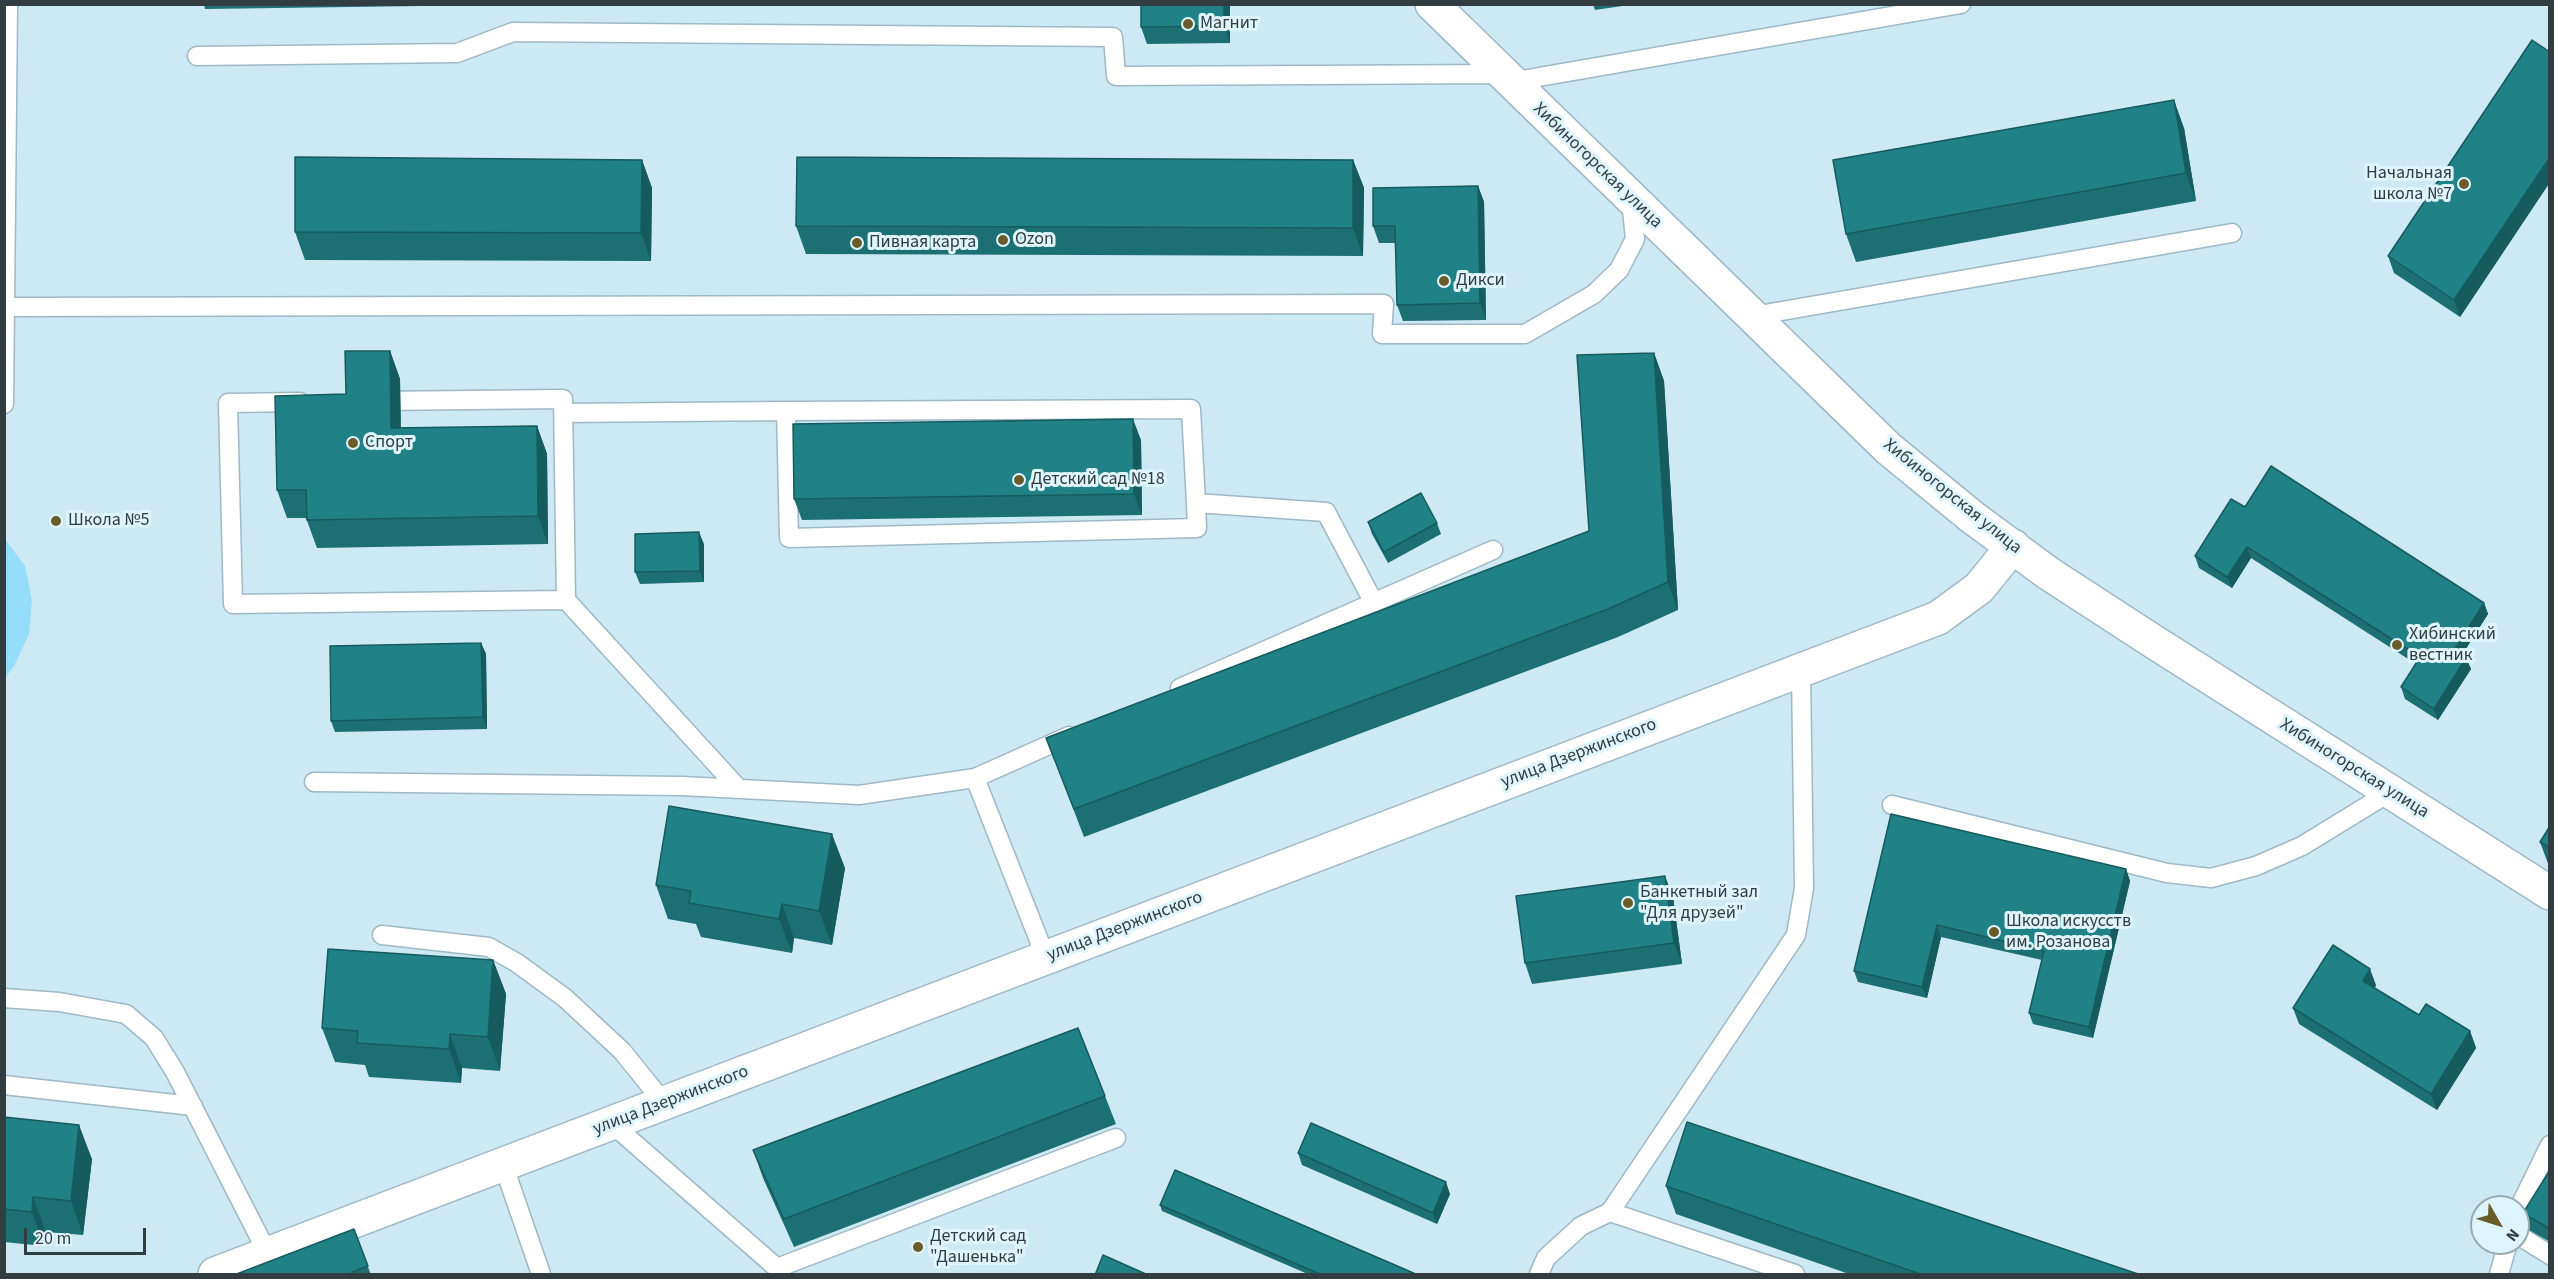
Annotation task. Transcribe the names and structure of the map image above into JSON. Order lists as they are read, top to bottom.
{
  "streets": {
    "street": ["Хибиногорская улица", "улица Дзержинского"]
  },
  "crossings": [
    ["Хибиногорская улица", "улица Дзержинского"]
  ],
  "places": [
    "Магнит",
    "Начальная школа №7",
    "Ozon",
    "Пивная карта",
    "Дикси",
    "Спорт",
    "Детский сад №18",
    "Школа №5",
    "Хибинский вестник",
    "Банкетный зал \"Для друзей\"",
    "Школа искусств им. Розанова",
    "Детский сад \"Дашенька\""
  ],
  "scale_bar": "20 m",
  "north": "bottom right"
}
